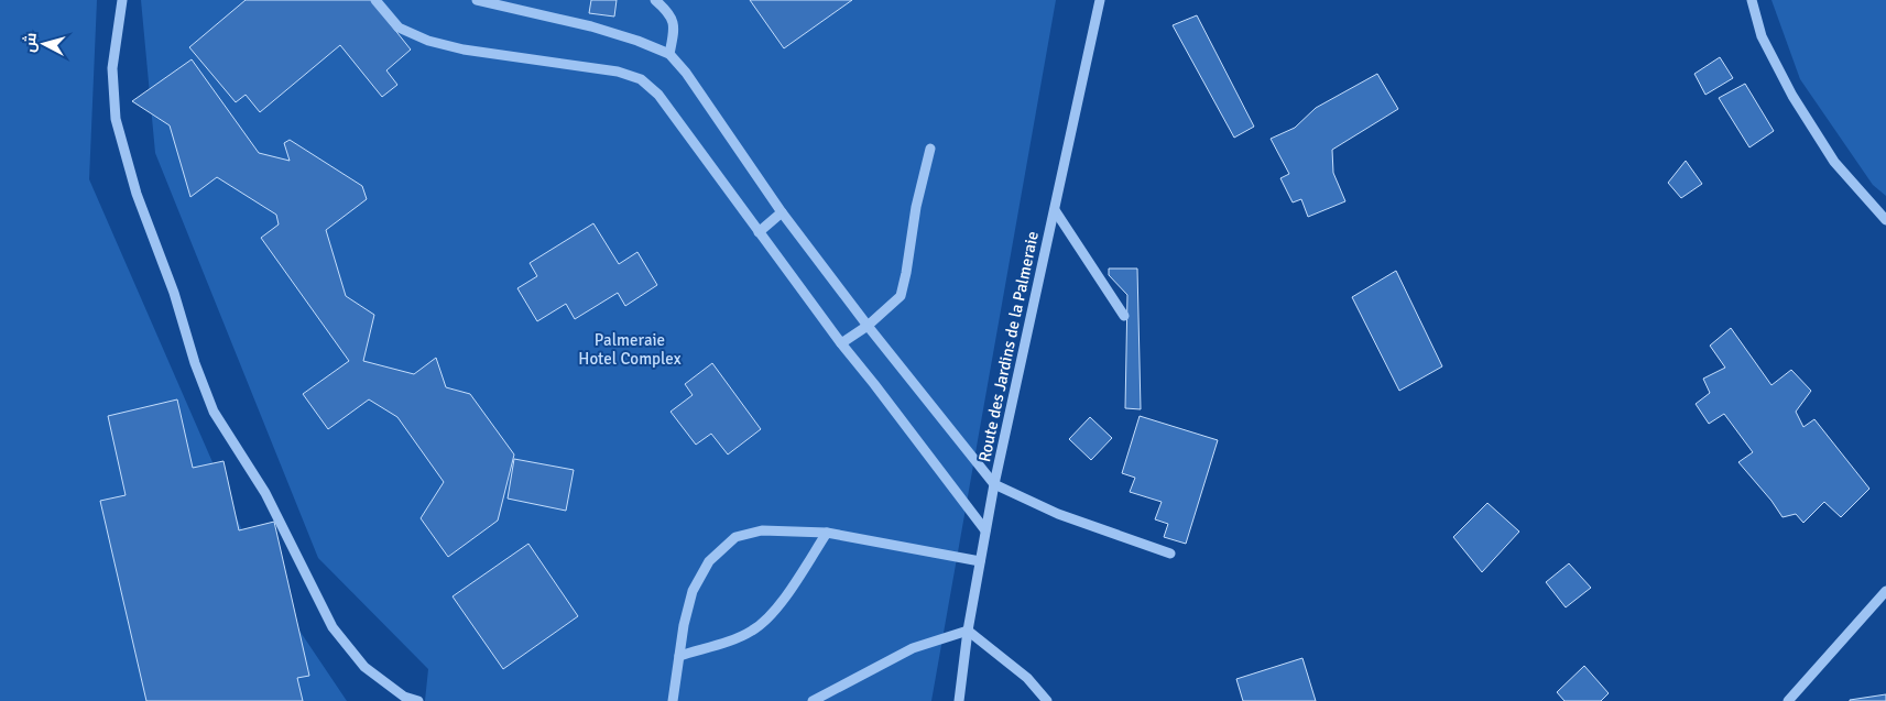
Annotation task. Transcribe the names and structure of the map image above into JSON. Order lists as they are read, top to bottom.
{
  "streets": {
    "street": ["Route des Jardins de la Palmeraie"]
  },
  "parks": ["Palmeraie Hotel Complex"],
  "north": "left"
}
